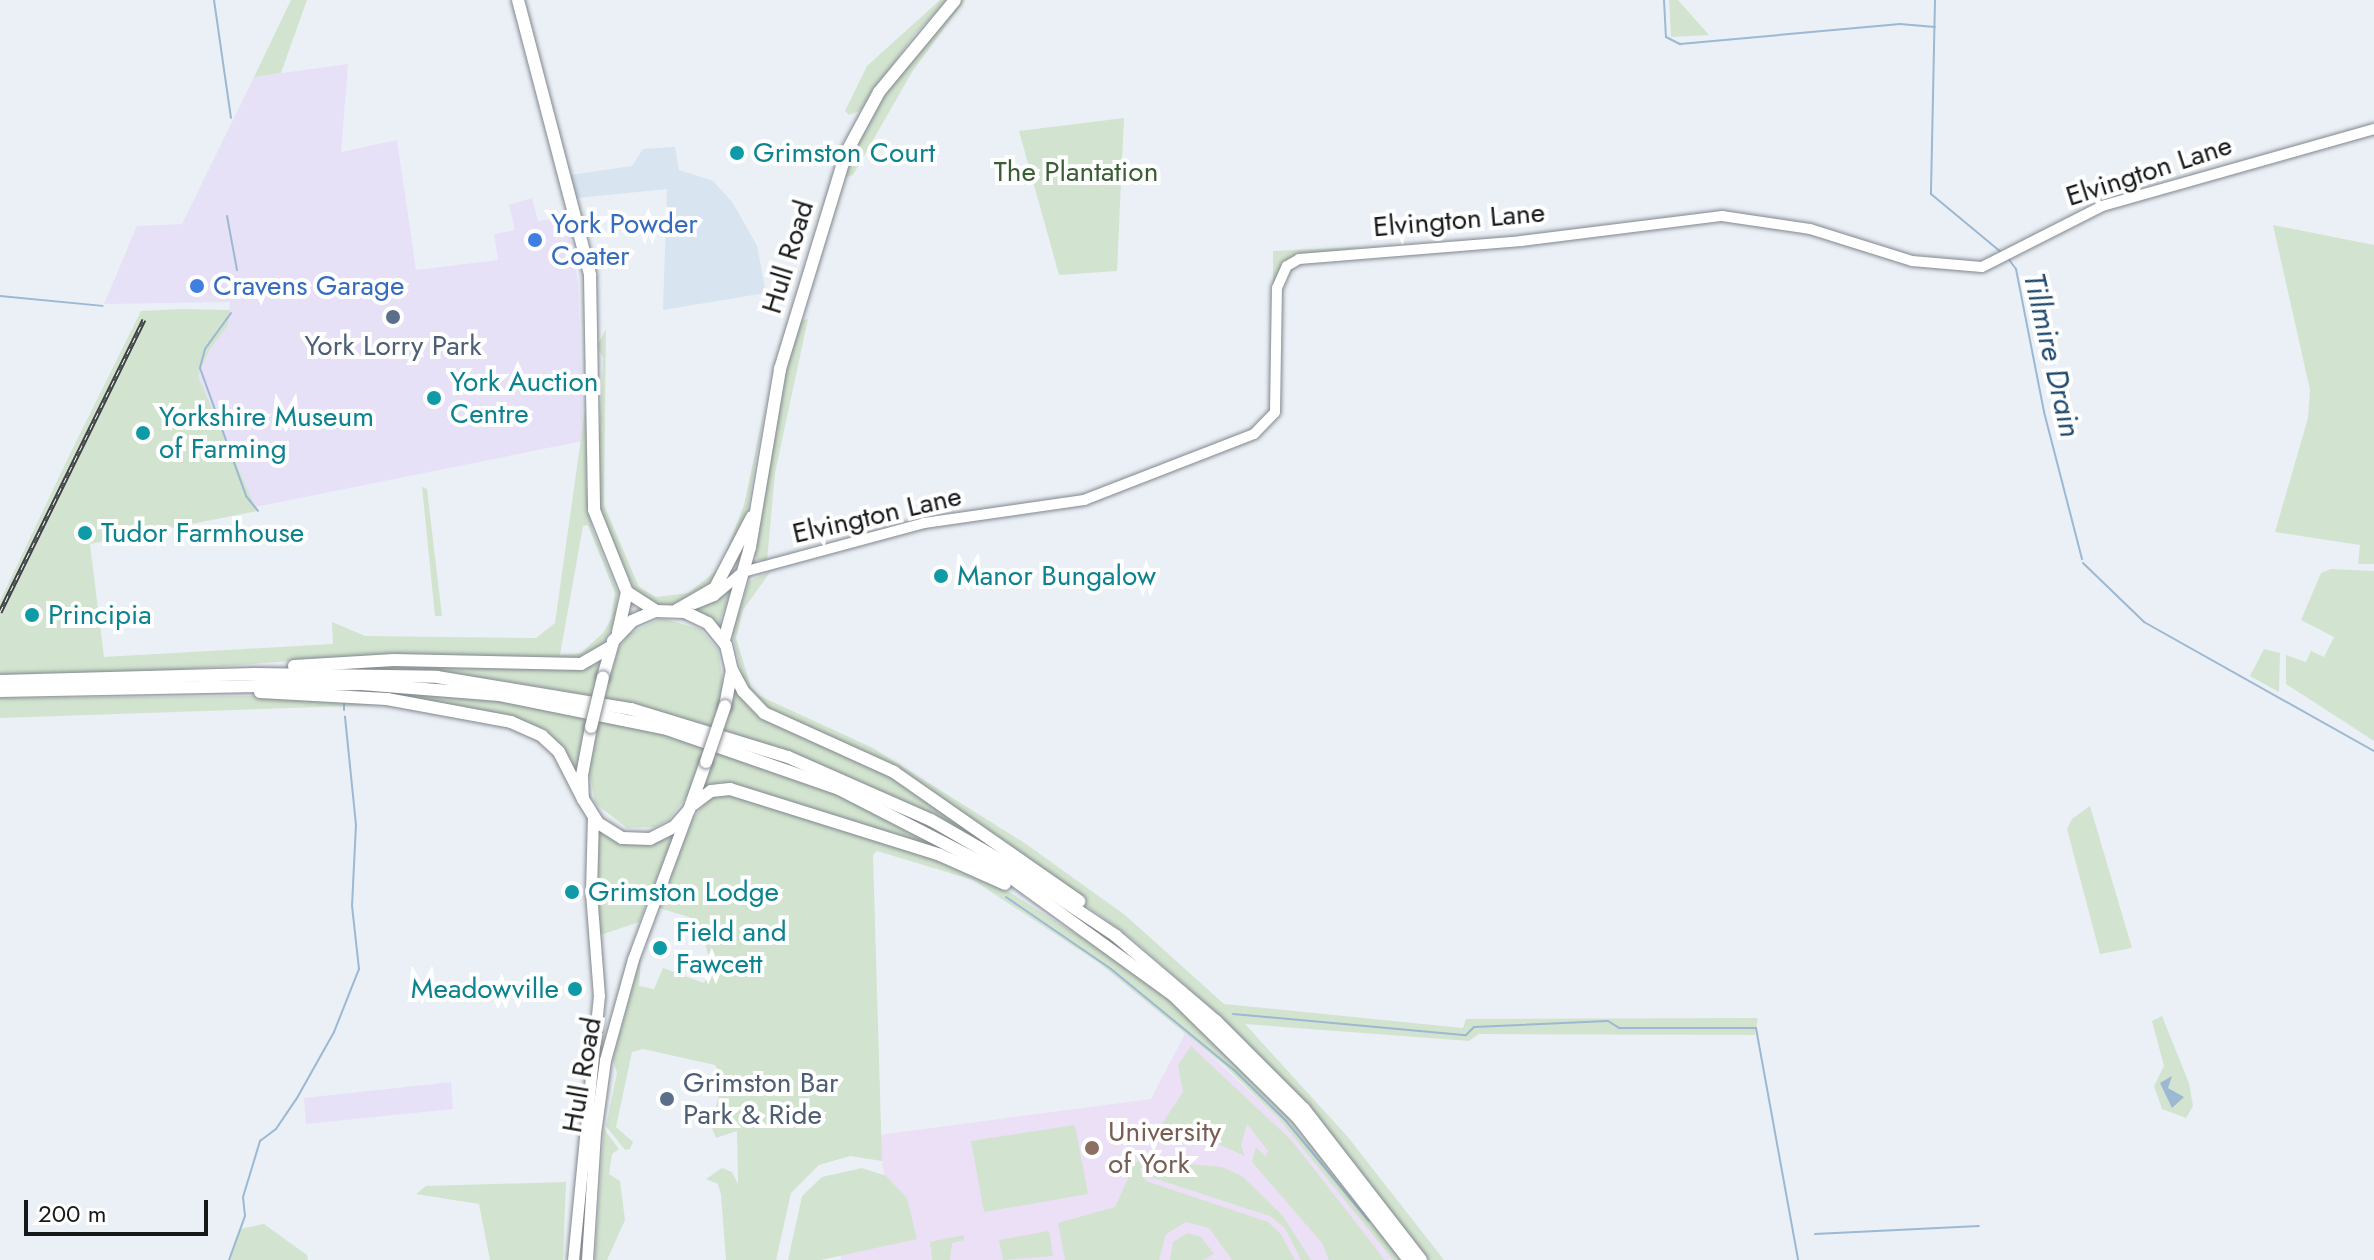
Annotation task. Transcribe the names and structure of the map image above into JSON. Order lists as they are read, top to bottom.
{
  "streets": {
    "highway": ["Hull Road"],
    "main road": ["Elvington Lane"]
  },
  "crossings": [
    ["Elvington Lane", "Hull Road"]
  ],
  "water": ["Tillmire Drain"],
  "parks": ["The Plantation"],
  "places": [
    "Grimston Court",
    "York Powder Coater",
    "Cravens Garage",
    "York Lorry Park",
    "York Auction Centre",
    "Yorkshire Museum of Farming",
    "Tudor Farmhouse",
    "Manor Bungalow",
    "Principia",
    "Grimston Lodge",
    "Field and Fawcett",
    "Meadowville",
    "Grimston Bar Park & Ride",
    "University of York"
  ],
  "scale_bar": "200 m"
}
